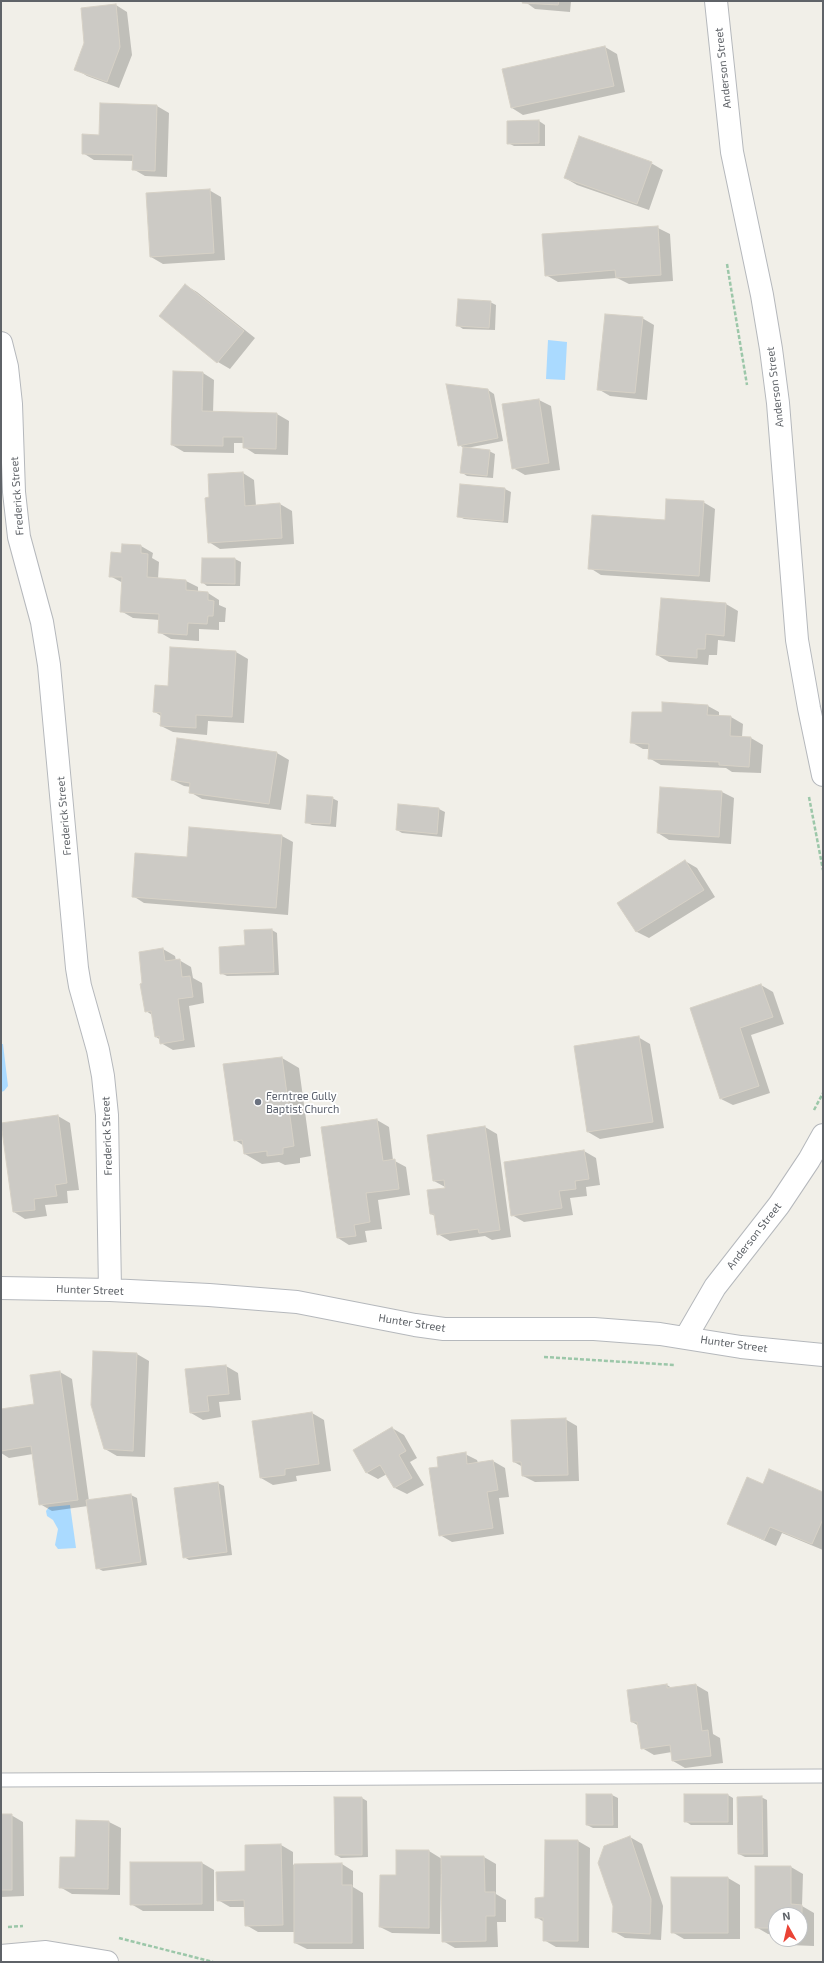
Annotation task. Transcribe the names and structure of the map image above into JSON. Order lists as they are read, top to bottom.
{
  "streets": {
    "street": ["Anderson Street", "Frederick Street", "Hunter Street"]
  },
  "crossings": [
    ["Anderson Street", "Hunter Street"],
    ["Frederick Street", "Hunter Street"]
  ],
  "places": ["Ferntree Gully Baptist Church"],
  "north": "top"
}
